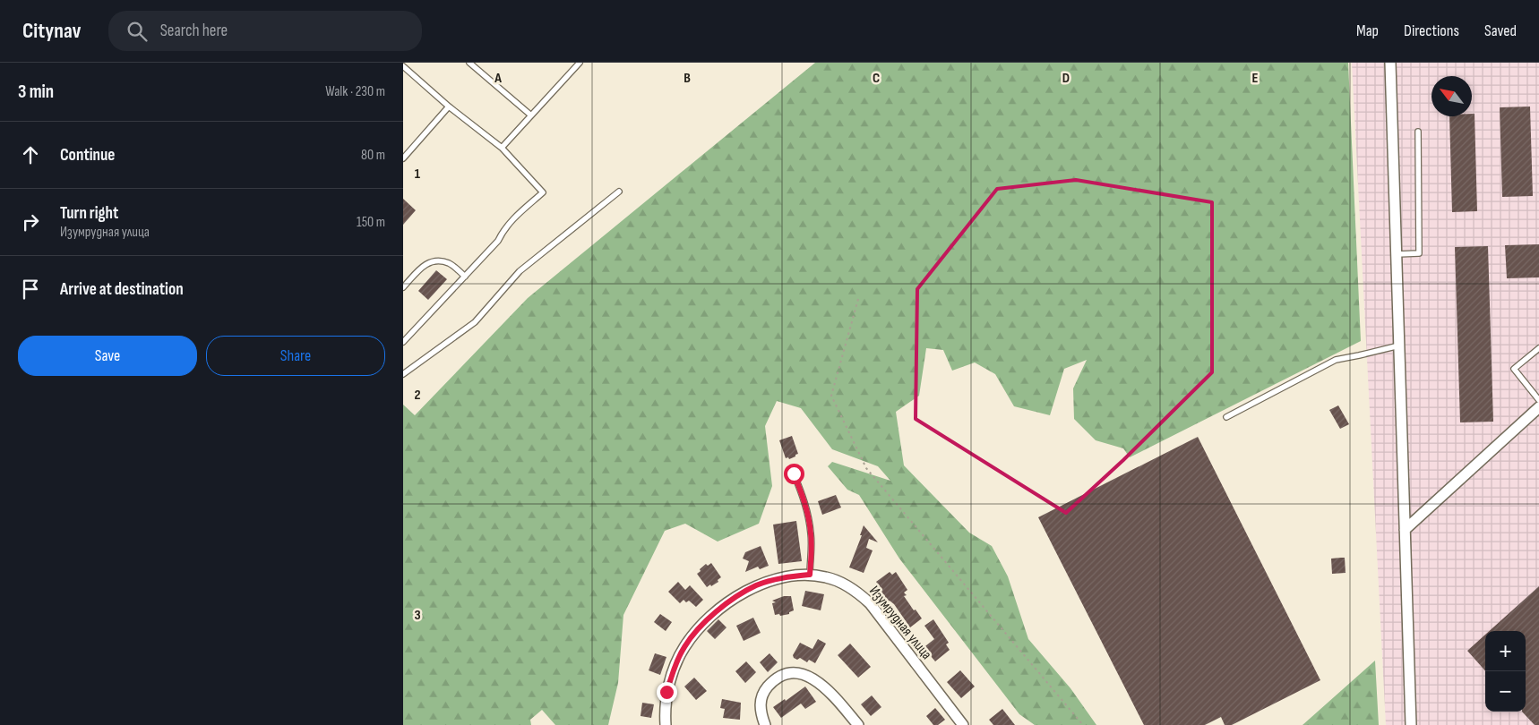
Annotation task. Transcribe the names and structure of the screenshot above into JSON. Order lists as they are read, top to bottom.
{
  "streets": {
    "street": ["Изумрудная улица"]
  },
  "north": "top left",
  "page": {
    "header": "Citynav",
    "search": "Search here",
    "nav": ["Map", "Directions", "Saved"],
    "heading": ["3 min", "Walk · 230 m"],
    "list": [
      ["Continue", "80 m"],
      ["Turn right", "Изумрудная улица", "150 m"],
      "Arrive at destination"
    ],
    "buttons": ["Save", "Share"],
    "map_buttons": ["+", "−"]
  },
  "grid": {
    "columns": [
      "A",
      "B",
      "C",
      "D",
      "E"
    ],
    "rows": ["1", "2", "3"]
  }
}
